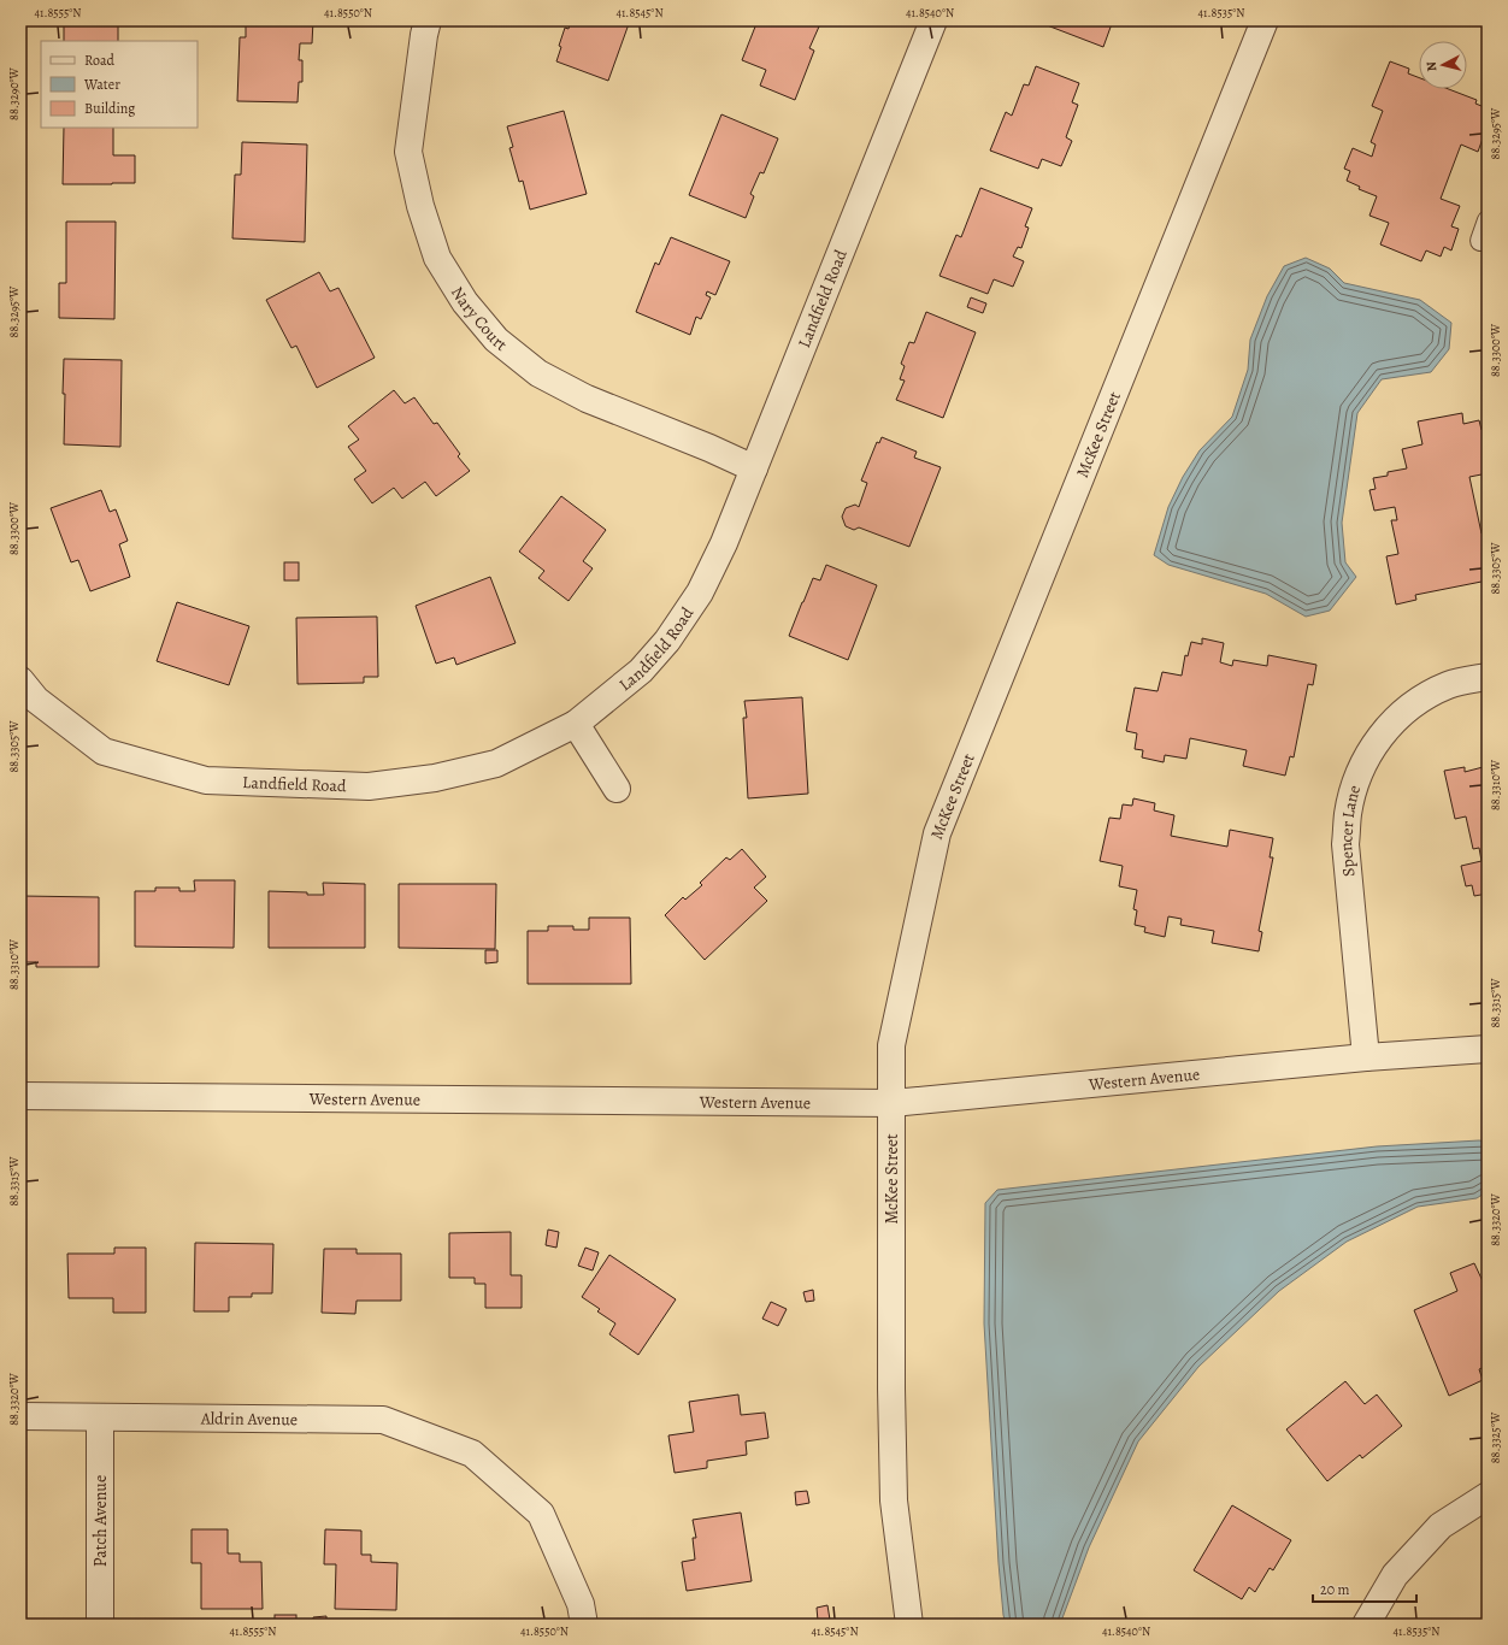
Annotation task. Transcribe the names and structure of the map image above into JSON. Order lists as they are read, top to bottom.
{
  "streets": {
    "street": [
      "Landfield Road",
      "Nary Court",
      "McKee Street",
      "Spencer Lane",
      "Western Avenue",
      "Aldrin Avenue",
      "Patch Avenue"
    ]
  },
  "crossings": [
    ["Landfield Road", "Nary Court"],
    ["McKee Street", "Western Avenue"],
    ["Spencer Lane", "Western Avenue"],
    ["Aldrin Avenue", "Patch Avenue"]
  ],
  "legend": ["Road", "Water", "Building"],
  "scale_bar": "20 m",
  "north": "left",
  "coordinates": [
    "41.8555°N",
    "41.8550°N",
    "41.8545°N",
    "41.8540°N",
    "41.8535°N",
    "88.3290°W",
    "88.3295°W",
    "88.3300°W",
    "88.3305°W",
    "88.3310°W",
    "88.3315°W",
    "88.3320°W",
    "88.3325°W"
  ]
}
